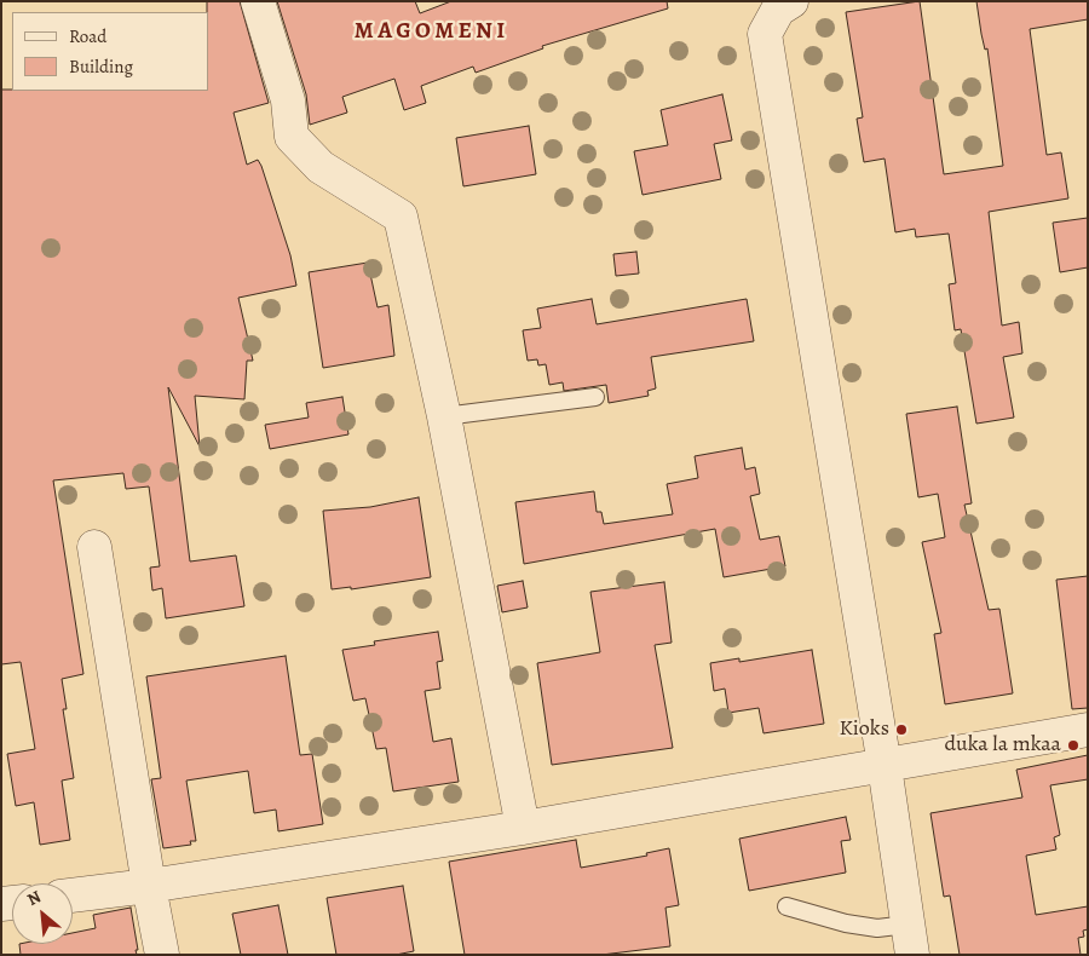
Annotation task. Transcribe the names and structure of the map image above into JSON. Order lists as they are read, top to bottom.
{
  "districts": ["M A G O M E N I"],
  "places": ["Kioks", "duka la mkaa"],
  "legend": ["Road", "Building"],
  "north": "top left"
}
